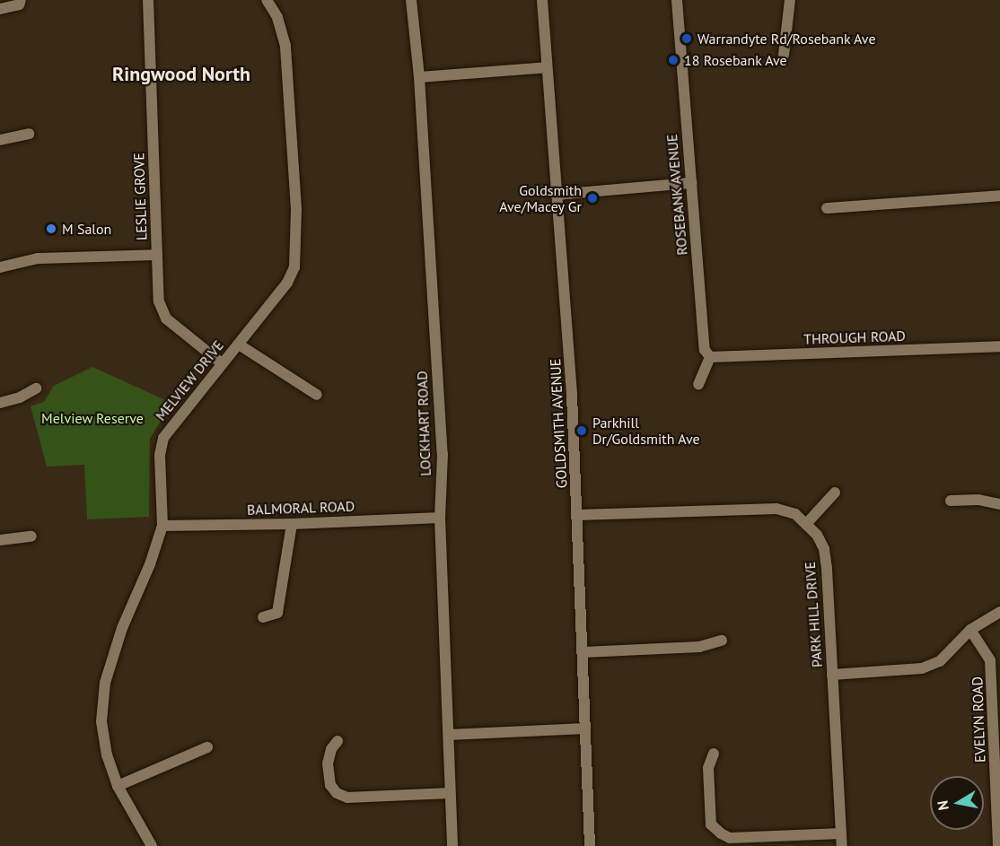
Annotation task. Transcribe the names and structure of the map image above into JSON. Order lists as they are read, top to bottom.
{
  "streets": {
    "street": [
      "ROSEBANK AVENUE",
      "LESLIE GROVE",
      "THROUGH ROAD",
      "MELVIEW DRIVE",
      "LOCKHART ROAD",
      "GOLDSMITH AVENUE",
      "BALMORAL ROAD",
      "PARK HILL DRIVE",
      "EVELYN ROAD"
    ]
  },
  "crossings": [
    ["ROSEBANK AVENUE", "THROUGH ROAD"],
    ["LESLIE GROVE", "MELVIEW DRIVE"],
    ["MELVIEW DRIVE", "BALMORAL ROAD"],
    ["LOCKHART ROAD", "BALMORAL ROAD"],
    ["GOLDSMITH AVENUE", "PARK HILL DRIVE"]
  ],
  "districts": ["Ringwood North"],
  "parks": ["Melview Reserve"],
  "places": [
    "Warrandyte Rd/Rosebank Ave",
    "18 Rosebank Ave",
    "Goldsmith Ave/Macey Gr",
    "M Salon",
    "Parkhill Dr/Goldsmith Ave"
  ],
  "north": "left"
}
